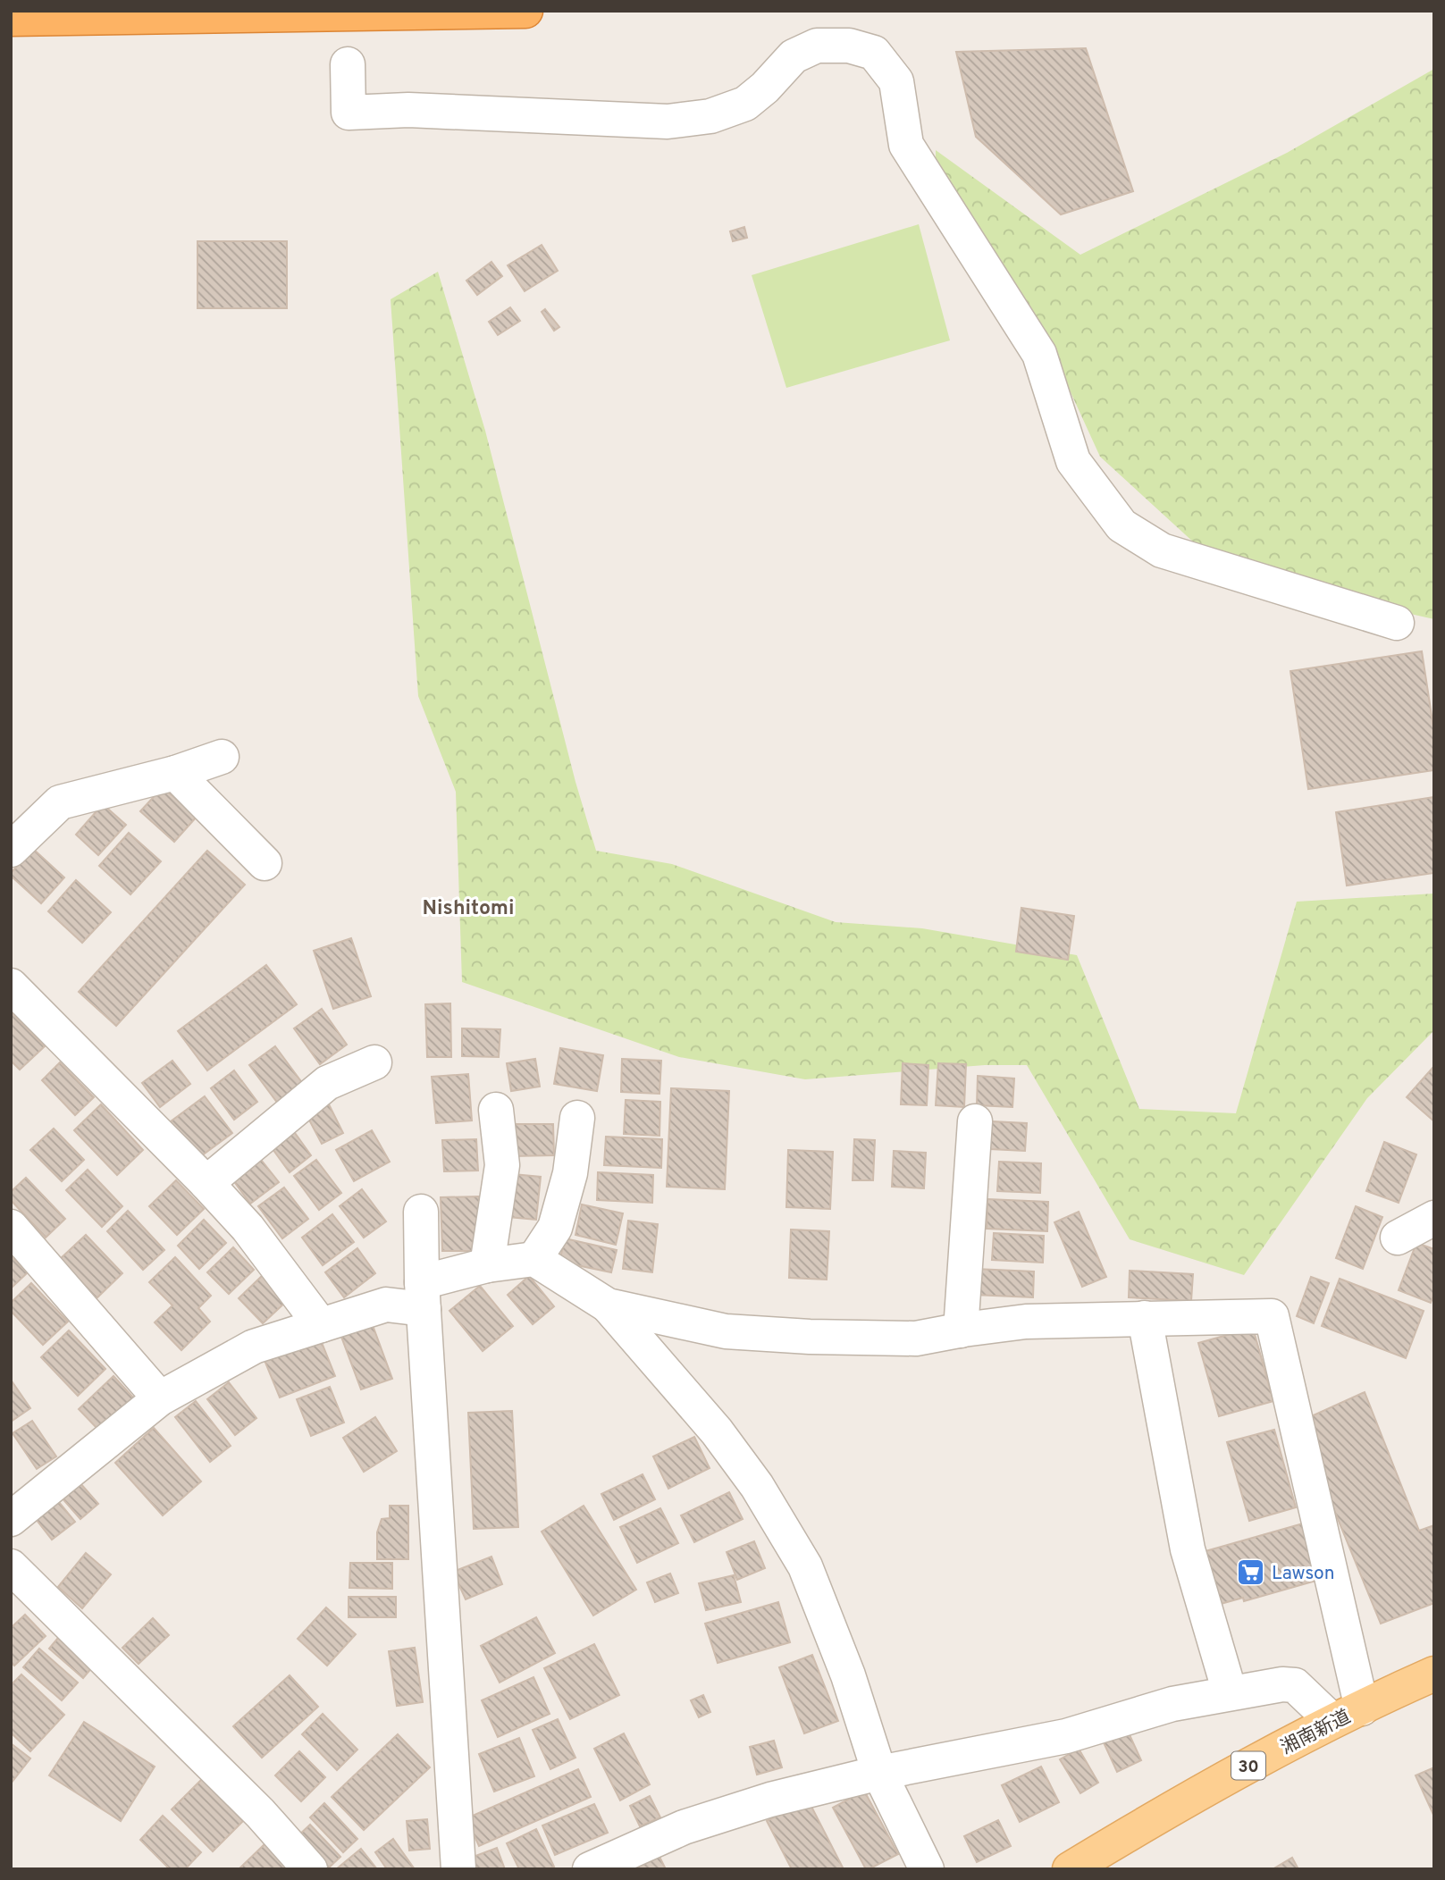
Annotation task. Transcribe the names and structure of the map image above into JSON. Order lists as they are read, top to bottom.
{
  "streets": {
    "main road": ["湘南新道", "30"]
  },
  "districts": ["Nishitomi"],
  "places": {
    "supermarket": ["Lawson"]
  }
}
